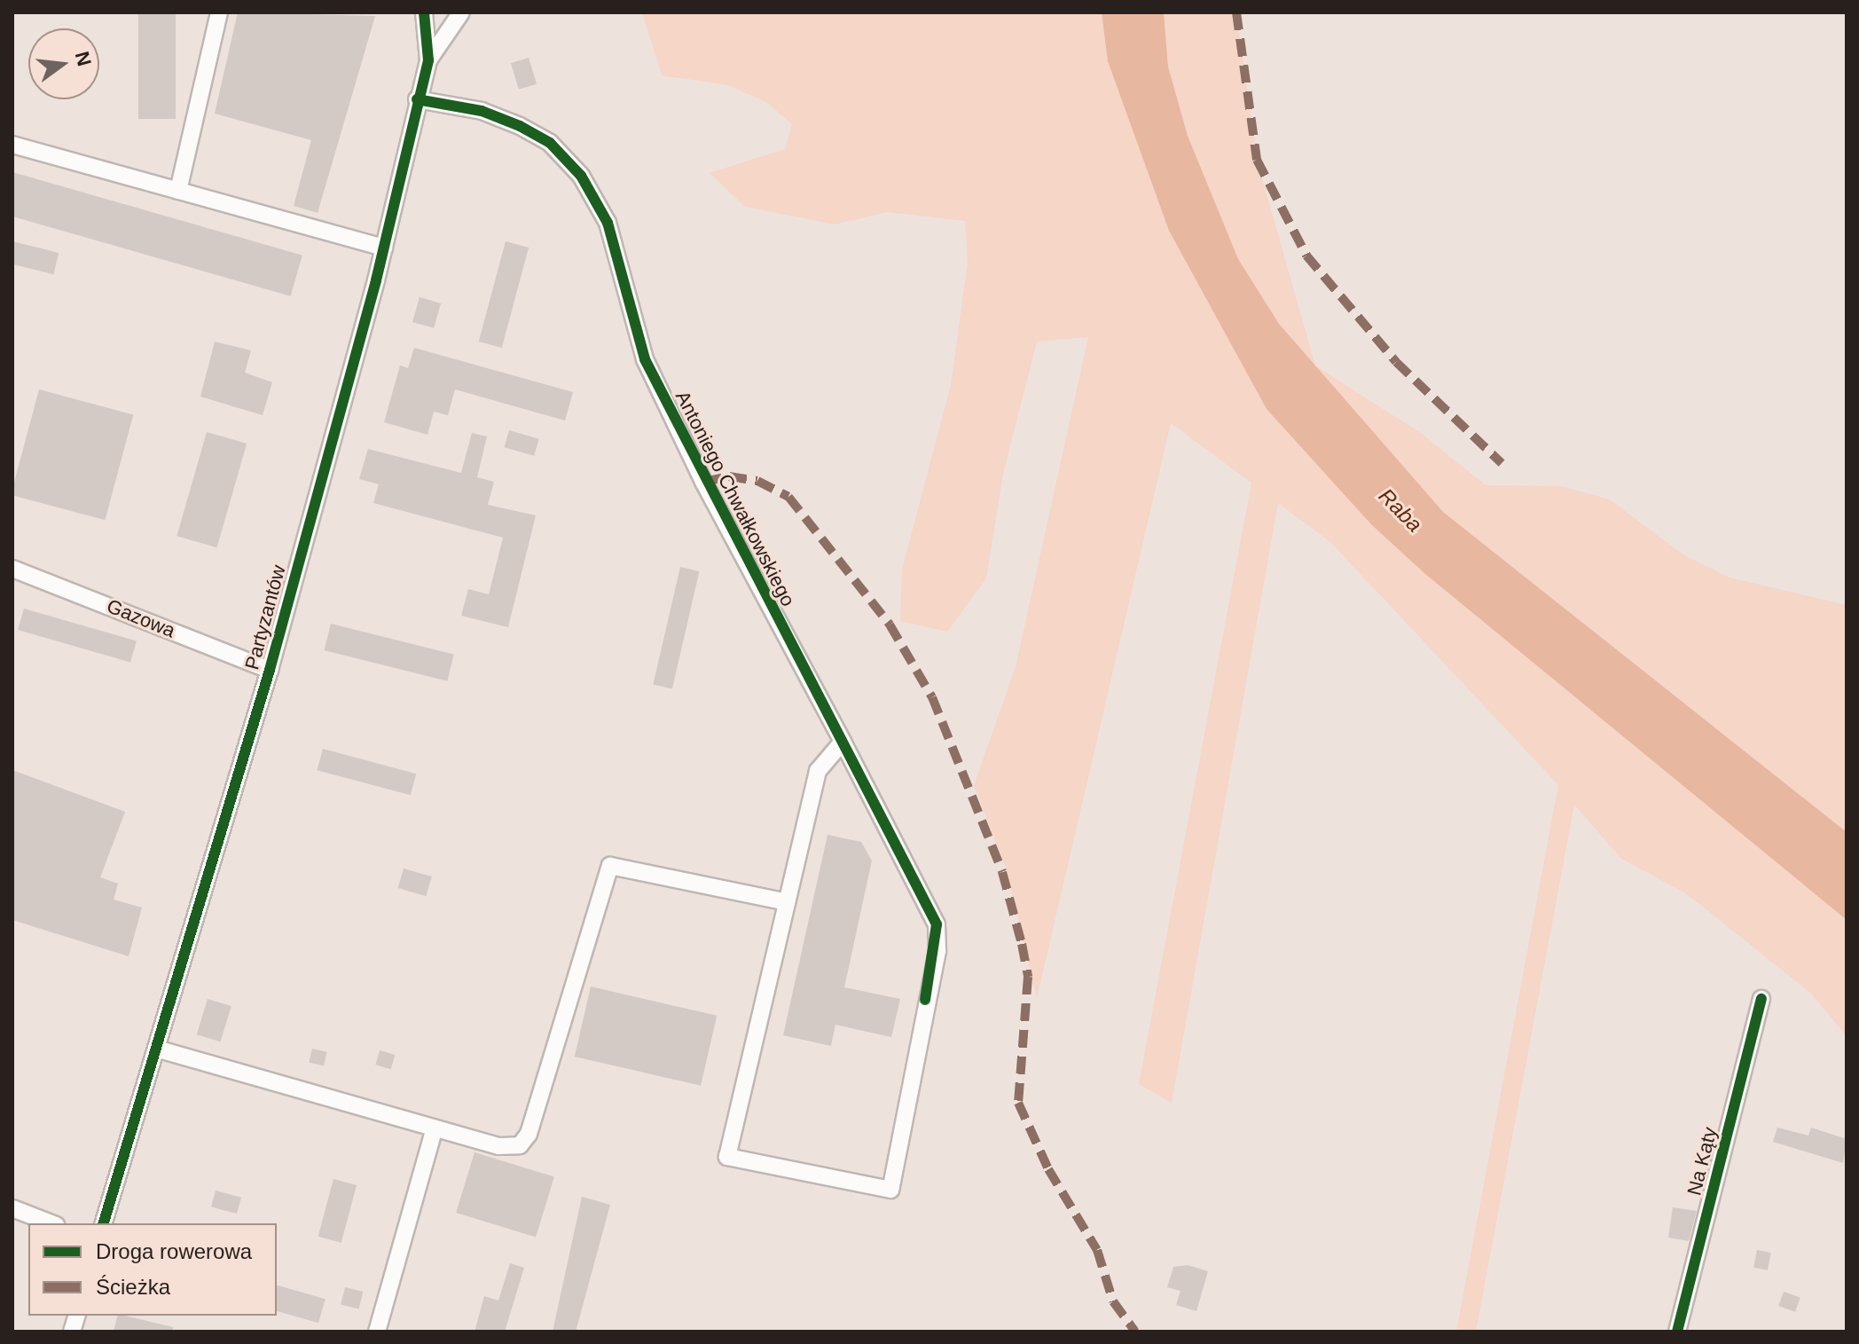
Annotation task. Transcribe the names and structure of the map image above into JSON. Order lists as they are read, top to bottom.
{
  "streets": {
    "street": [
      "Antoniego Chwałkowskiego",
      "Partyzantów",
      "Gazowa",
      "Na Kąty"
    ]
  },
  "crossings": [
    ["Antoniego Chwałkowskiego", "Partyzantów"],
    ["Partyzantów", "Gazowa"]
  ],
  "water": ["Raba"],
  "legend": ["Droga rowerowa", "Ścieżka"],
  "north": "right"
}
